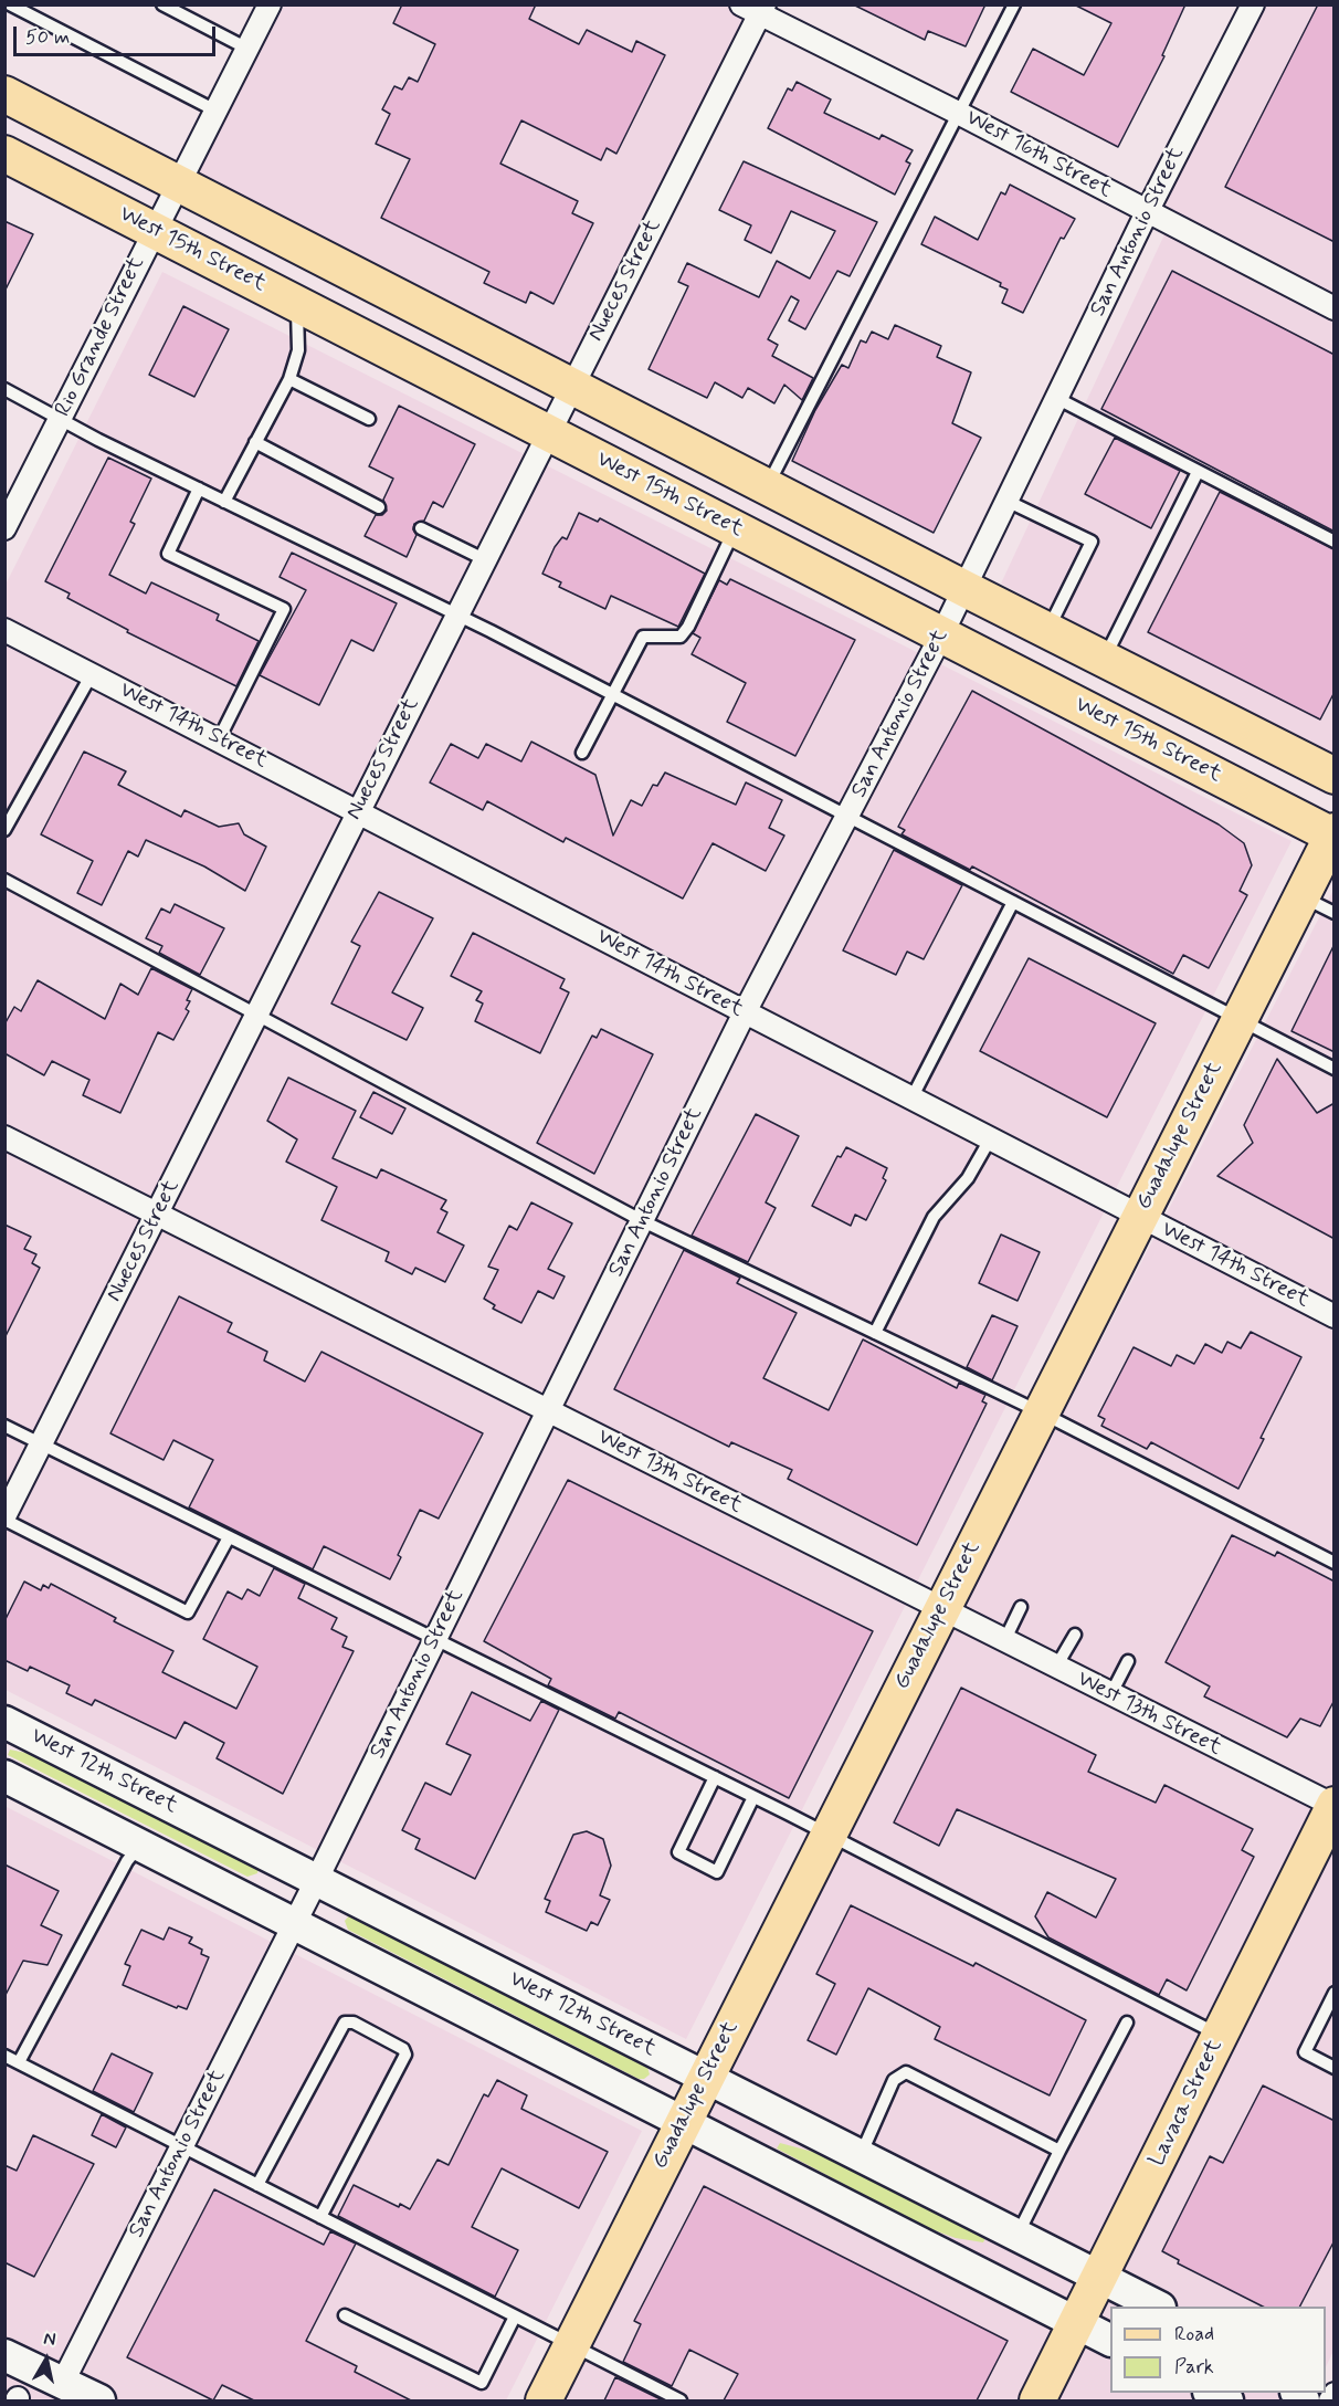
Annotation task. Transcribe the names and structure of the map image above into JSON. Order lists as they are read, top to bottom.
{
  "streets": {
    "main road": [
      "West 15th Street",
      "Guadalupe Street",
      "West 12th Street",
      "Lavaca Street"
    ],
    "street": [
      "West 16th Street",
      "San Antonio Street",
      "Nueces Street",
      "Rio Grande Street",
      "West 14th Street",
      "West 13th Street"
    ]
  },
  "crossings": [
    ["West 16th Street", "San Antonio Street"],
    ["West 16th Street", "Nueces Street"],
    ["San Antonio Street", "West 15th Street"],
    ["San Antonio Street", "West 14th Street"],
    ["San Antonio Street", "West 13th Street"],
    ["San Antonio Street", "West 12th Street"],
    ["West 15th Street", "Nueces Street"],
    ["West 15th Street", "Rio Grande Street"],
    ["West 15th Street", "Guadalupe Street"],
    ["Nueces Street", "West 14th Street"],
    ["Nueces Street", "West 13th Street"],
    ["West 14th Street", "Guadalupe Street"],
    ["Guadalupe Street", "West 13th Street"],
    ["Guadalupe Street", "West 12th Street"],
    ["West 13th Street", "Lavaca Street"],
    ["West 12th Street", "Lavaca Street"]
  ],
  "legend": ["Road", "Park"],
  "scale_bar": "50 m",
  "north": "top"
}
